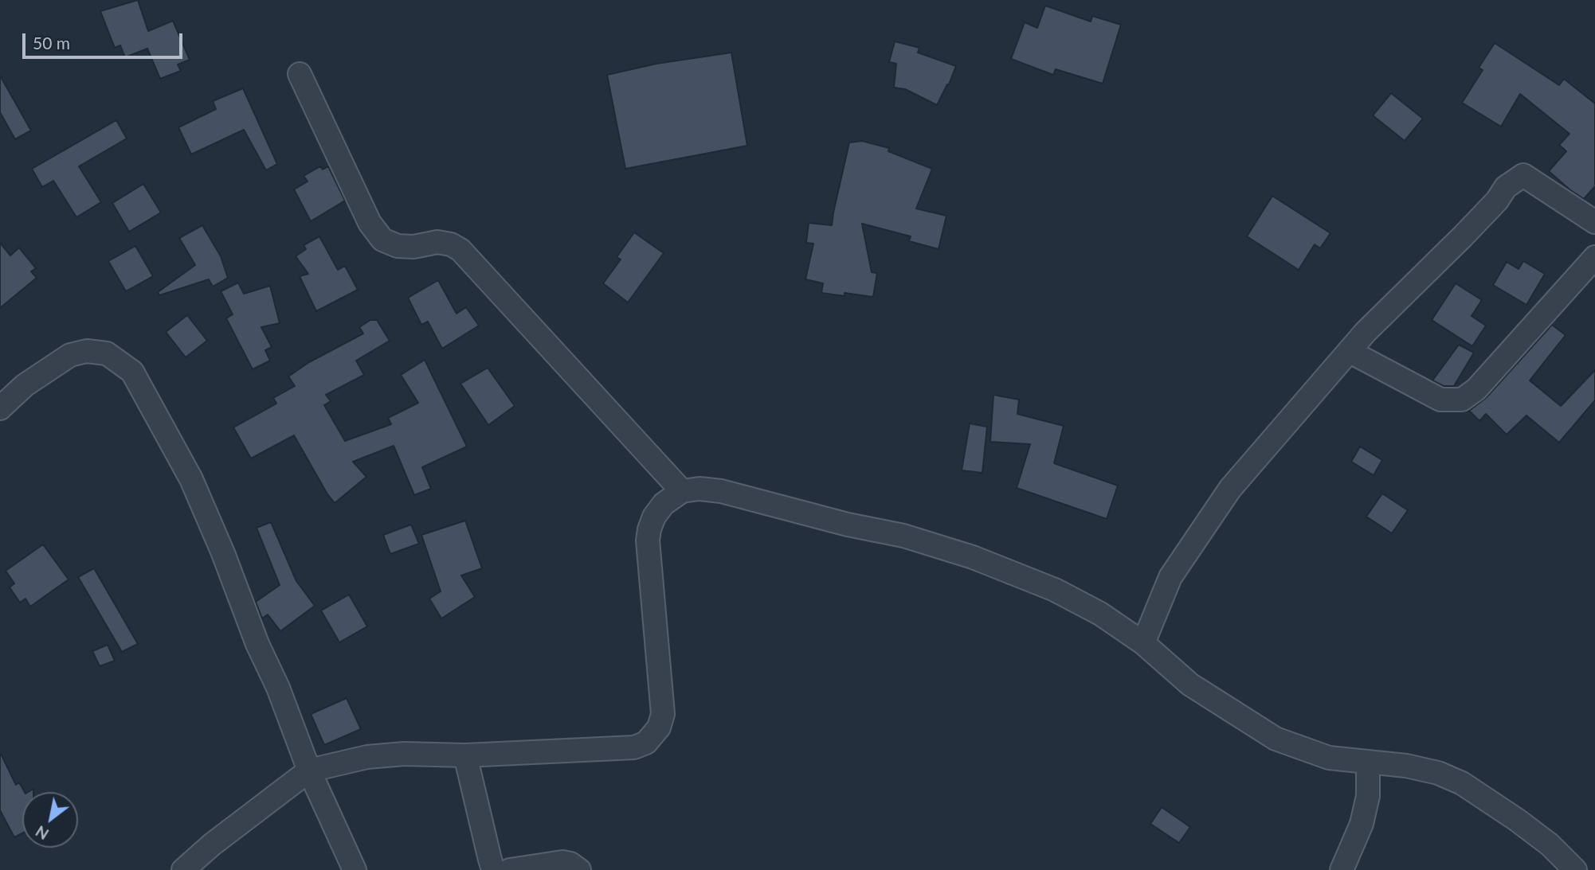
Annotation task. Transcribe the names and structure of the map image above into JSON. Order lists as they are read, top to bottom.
{
  "scale_bar": "50 m",
  "north": "bottom left"
}
